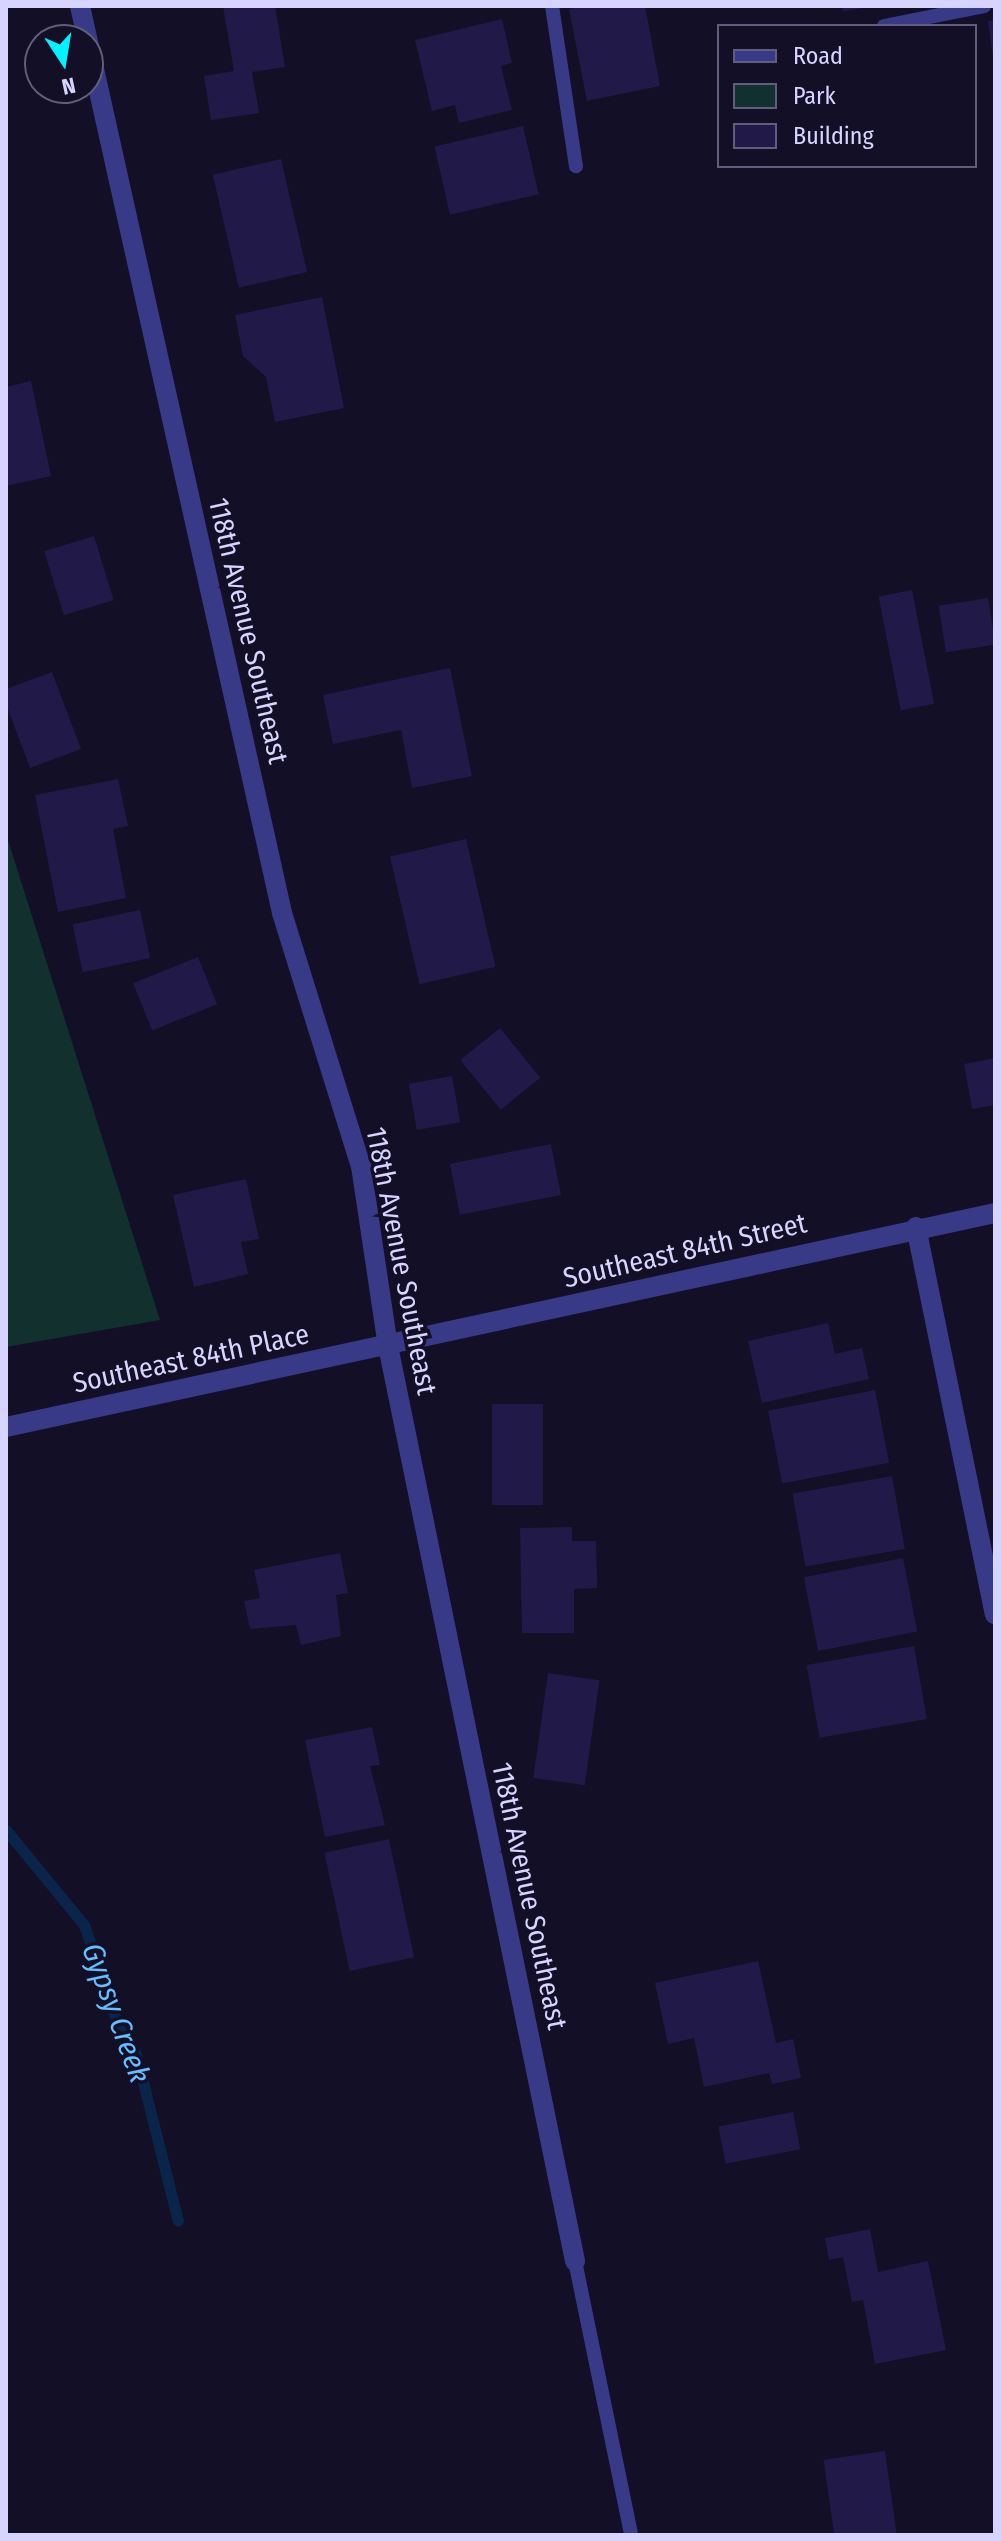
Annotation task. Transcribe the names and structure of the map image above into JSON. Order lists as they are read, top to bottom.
{
  "streets": {
    "street": ["118th Avenue Southeast", "Southeast 84th Street", "Southeast 84th Place"]
  },
  "crossings": [
    ["118th Avenue Southeast", "Southeast 84th Street"],
    ["118th Avenue Southeast", "Southeast 84th Place"],
    ["Southeast 84th Street", "Southeast 84th Place"]
  ],
  "water": ["Gypsy Creek"],
  "legend": ["Road", "Park", "Building"],
  "north": "bottom"
}
